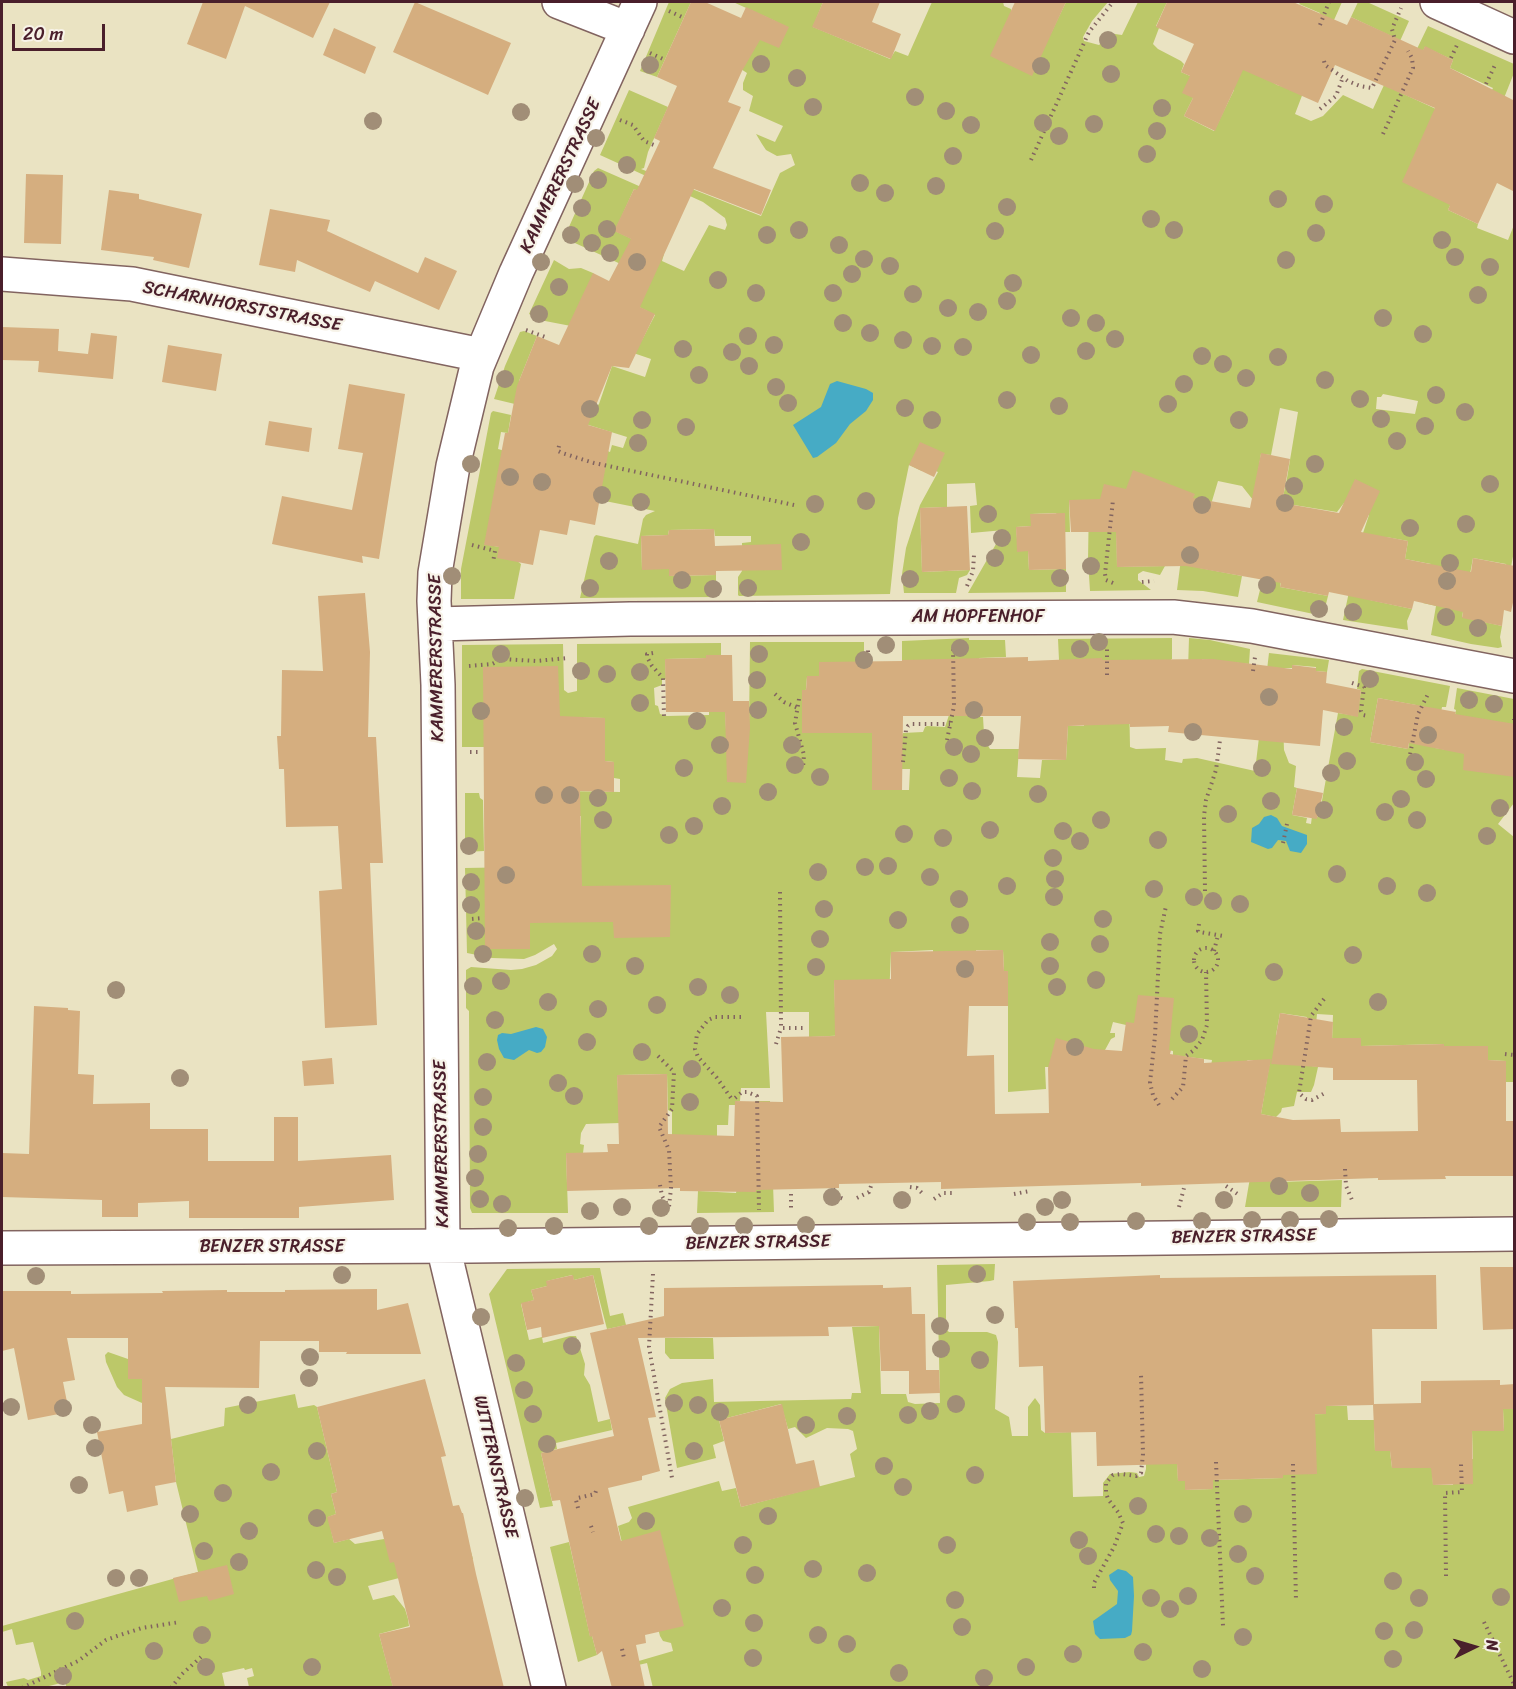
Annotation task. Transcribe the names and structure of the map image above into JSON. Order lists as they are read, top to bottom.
{
  "streets": {
    "street": [
      "KAMMERERSTRASSE",
      "SCHARNHORSTSTRASSE",
      "AM HOPFENHOF",
      "BENZER STRASSE",
      "WITTERNSTRASSE"
    ]
  },
  "crossings": [
    ["KAMMERERSTRASSE", "SCHARNHORSTSTRASSE"],
    ["KAMMERERSTRASSE", "AM HOPFENHOF"],
    ["KAMMERERSTRASSE", "BENZER STRASSE"],
    ["KAMMERERSTRASSE", "WITTERNSTRASSE"],
    ["BENZER STRASSE", "WITTERNSTRASSE"]
  ],
  "scale_bar": "20 m",
  "north": "right"
}
